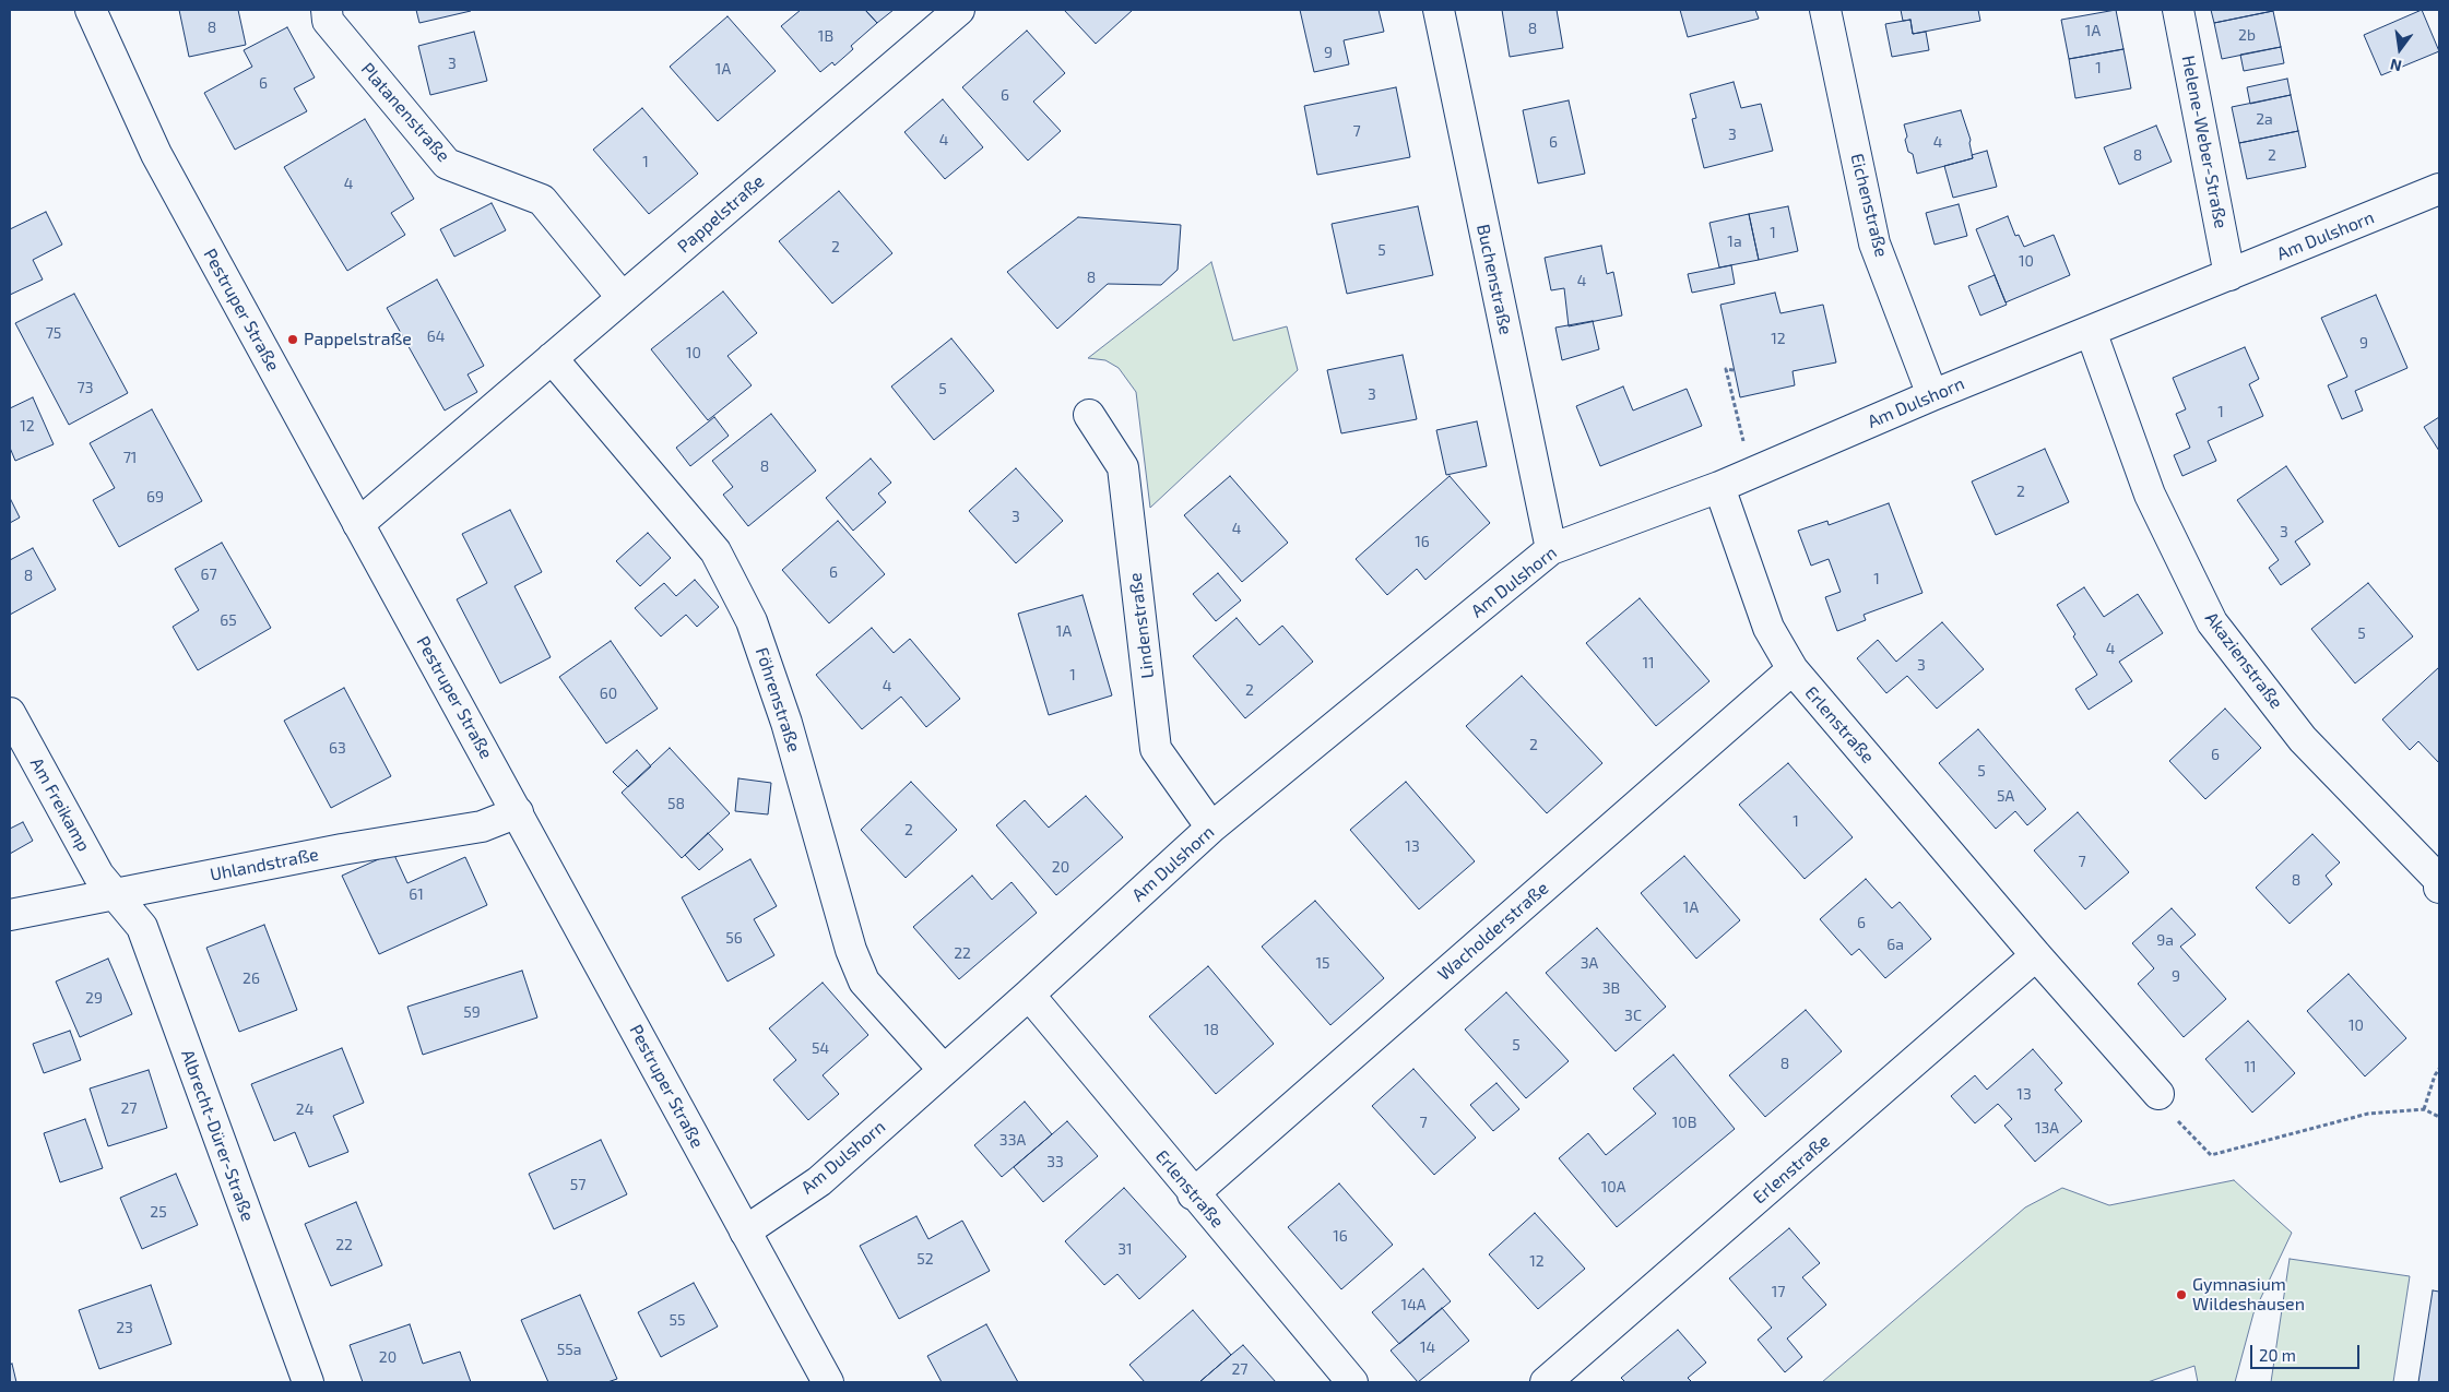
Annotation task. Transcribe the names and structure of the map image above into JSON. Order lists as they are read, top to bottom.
{
  "streets": {
    "street": [
      "Platanenstraße",
      "Helene-Weber-Straße",
      "Eichenstraße",
      "Pappelstraße",
      "Am Dulshorn",
      "Buchenstraße",
      "Pestruper Straße",
      "Lindenstraße",
      "Akazienstraße",
      "Föhrenstraße",
      "Erlenstraße",
      "Am Freikamp",
      "Uhlandstraße",
      "Wacholderstraße",
      "Albrecht-Dürer-Straße"
    ]
  },
  "crossings": [
    ["Platanenstraße", "Pappelstraße"],
    ["Helene-Weber-Straße", "Am Dulshorn"],
    ["Eichenstraße", "Am Dulshorn"],
    ["Pappelstraße", "Pestruper Straße"],
    ["Pappelstraße", "Föhrenstraße"],
    ["Am Dulshorn", "Buchenstraße"],
    ["Am Dulshorn", "Pestruper Straße"],
    ["Am Dulshorn", "Lindenstraße"],
    ["Am Dulshorn", "Akazienstraße"],
    ["Am Dulshorn", "Föhrenstraße"],
    ["Am Dulshorn", "Erlenstraße"],
    ["Pestruper Straße", "Uhlandstraße"],
    ["Erlenstraße", "Wacholderstraße"],
    ["Am Freikamp", "Uhlandstraße"],
    ["Am Freikamp", "Albrecht-Dürer-Straße"],
    ["Uhlandstraße", "Albrecht-Dürer-Straße"]
  ],
  "places": ["Pappelstraße", "Gymnasium Wildeshausen"],
  "house_numbers": [
    "8",
    "8",
    "1A",
    "2b",
    "1B",
    "9",
    "3",
    "1",
    "1A",
    "6",
    "6",
    "2a",
    "7",
    "3",
    "4",
    "6",
    "4",
    "8",
    "2",
    "1",
    "4",
    "1",
    "1a",
    "2",
    "5",
    "10",
    "8",
    "4",
    "75",
    "64",
    "12",
    "9",
    "10",
    "73",
    "5",
    "3",
    "1",
    "12",
    "71",
    "8",
    "2",
    "69",
    "3",
    "4",
    "3",
    "16",
    "6",
    "67",
    "8",
    "1",
    "65",
    "1A",
    "5",
    "4",
    "11",
    "3",
    "1",
    "4",
    "2",
    "60",
    "2",
    "63",
    "6",
    "5",
    "5A",
    "58",
    "1",
    "2",
    "13",
    "7",
    "20",
    "8",
    "61",
    "1A",
    "6",
    "56",
    "9a",
    "6a",
    "22",
    "15",
    "3A",
    "9",
    "26",
    "3B",
    "29",
    "59",
    "3C",
    "10",
    "18",
    "5",
    "54",
    "8",
    "11",
    "13",
    "27",
    "24",
    "7",
    "10B",
    "13A",
    "33A",
    "33",
    "57",
    "10A",
    "25",
    "16",
    "22",
    "31",
    "52",
    "12",
    "17",
    "14A",
    "55",
    "23",
    "14",
    "55a",
    "20",
    "27"
  ],
  "scale_bar": "20 m",
  "north": "bottom"
}
